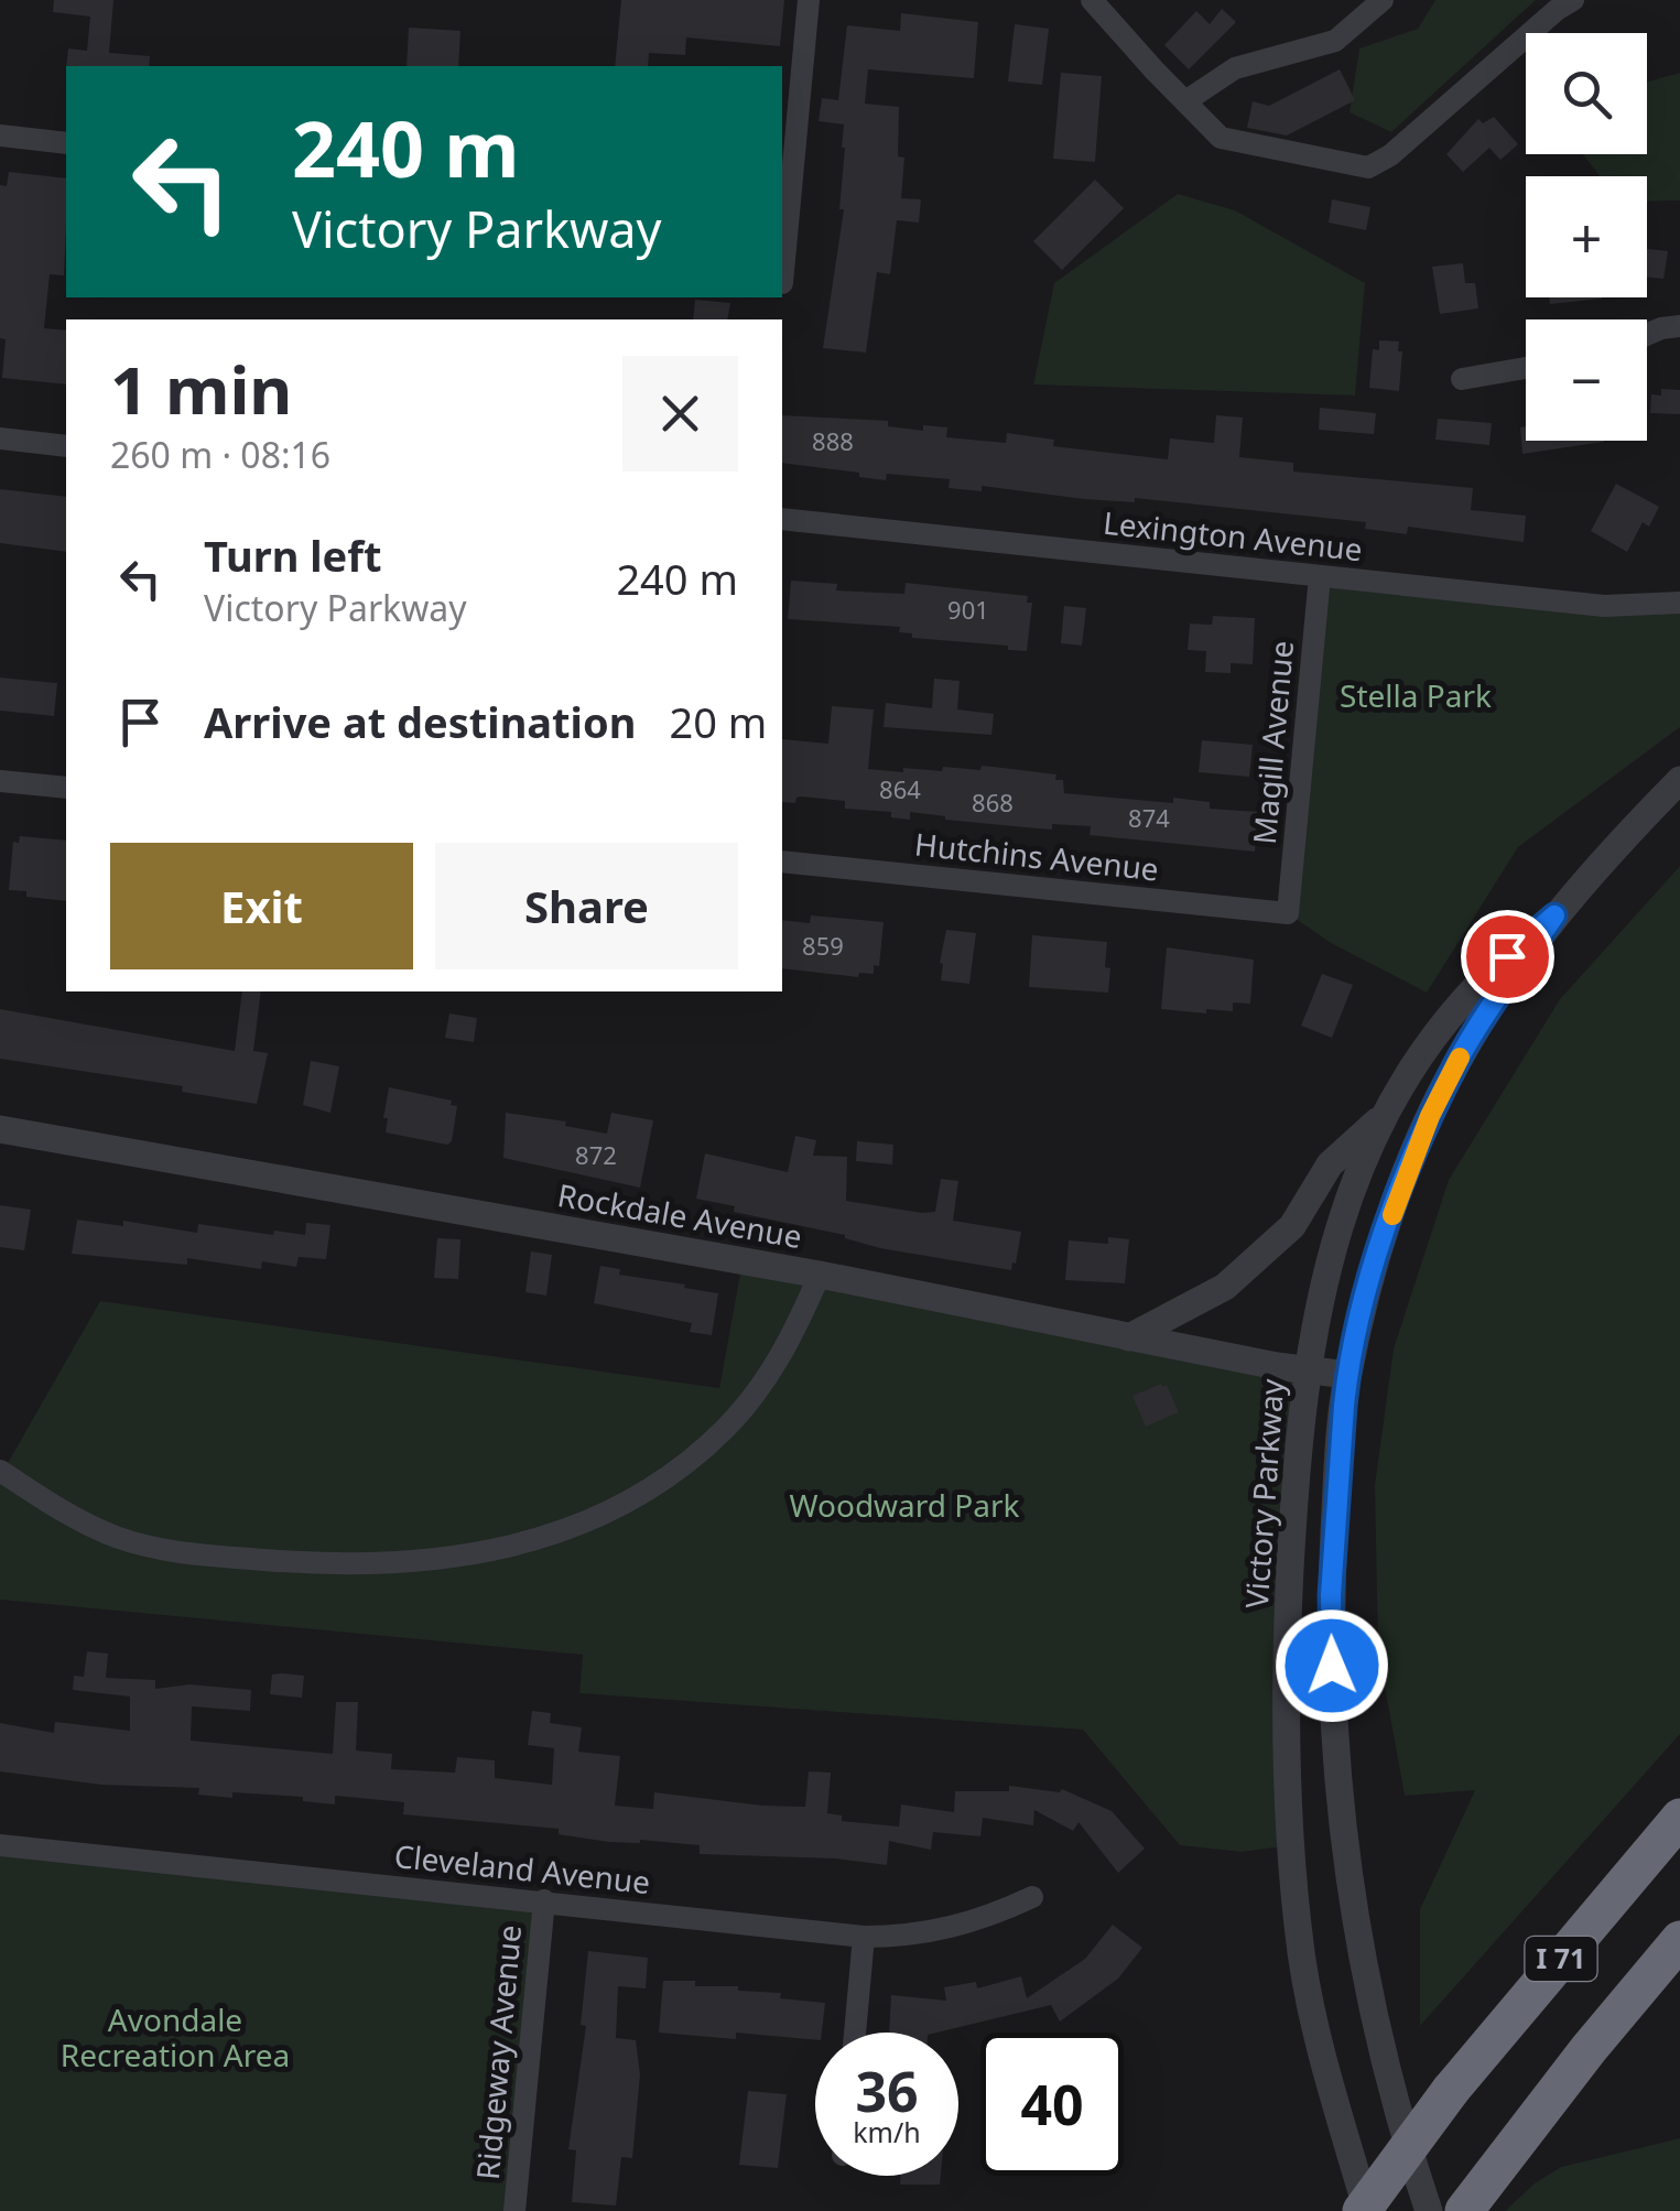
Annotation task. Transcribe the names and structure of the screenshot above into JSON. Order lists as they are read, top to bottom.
{
  "streets": {
    "highway": ["I 71"],
    "street": [
      "Lexington Avenue",
      "Magill Avenue",
      "Hutchins Avenue",
      "Rockdale Avenue",
      "Victory Parkway",
      "Cleveland Avenue",
      "Ridgeway Avenue"
    ]
  },
  "crossings": [
    ["Lexington Avenue", "Magill Avenue"],
    ["Magill Avenue", "Hutchins Avenue"],
    ["Rockdale Avenue", "Victory Parkway"],
    ["Victory Parkway", "I 71"],
    ["Cleveland Avenue", "Ridgeway Avenue"]
  ],
  "parks": ["Stella Park", "Woodward Park", "Avondale Recreation Area"],
  "house_numbers": [
    "888",
    "901",
    "864",
    "868",
    "874",
    "859",
    "872"
  ],
  "page": {
    "map_buttons": ["+", "−"],
    "turn": ["240 m", "Victory Parkway"],
    "heading": ["1 min", "260 m · 08:16"],
    "list": [
      {
        "name": "Turn left",
        "note": "Victory Parkway",
        "value": "240 m"
      },
      {
        "name": "Arrive at destination",
        "value": "20 m"
      }
    ],
    "buttons": ["Exit", "Share"],
    "speed": "36 km/h",
    "limit": "40"
  }
}
